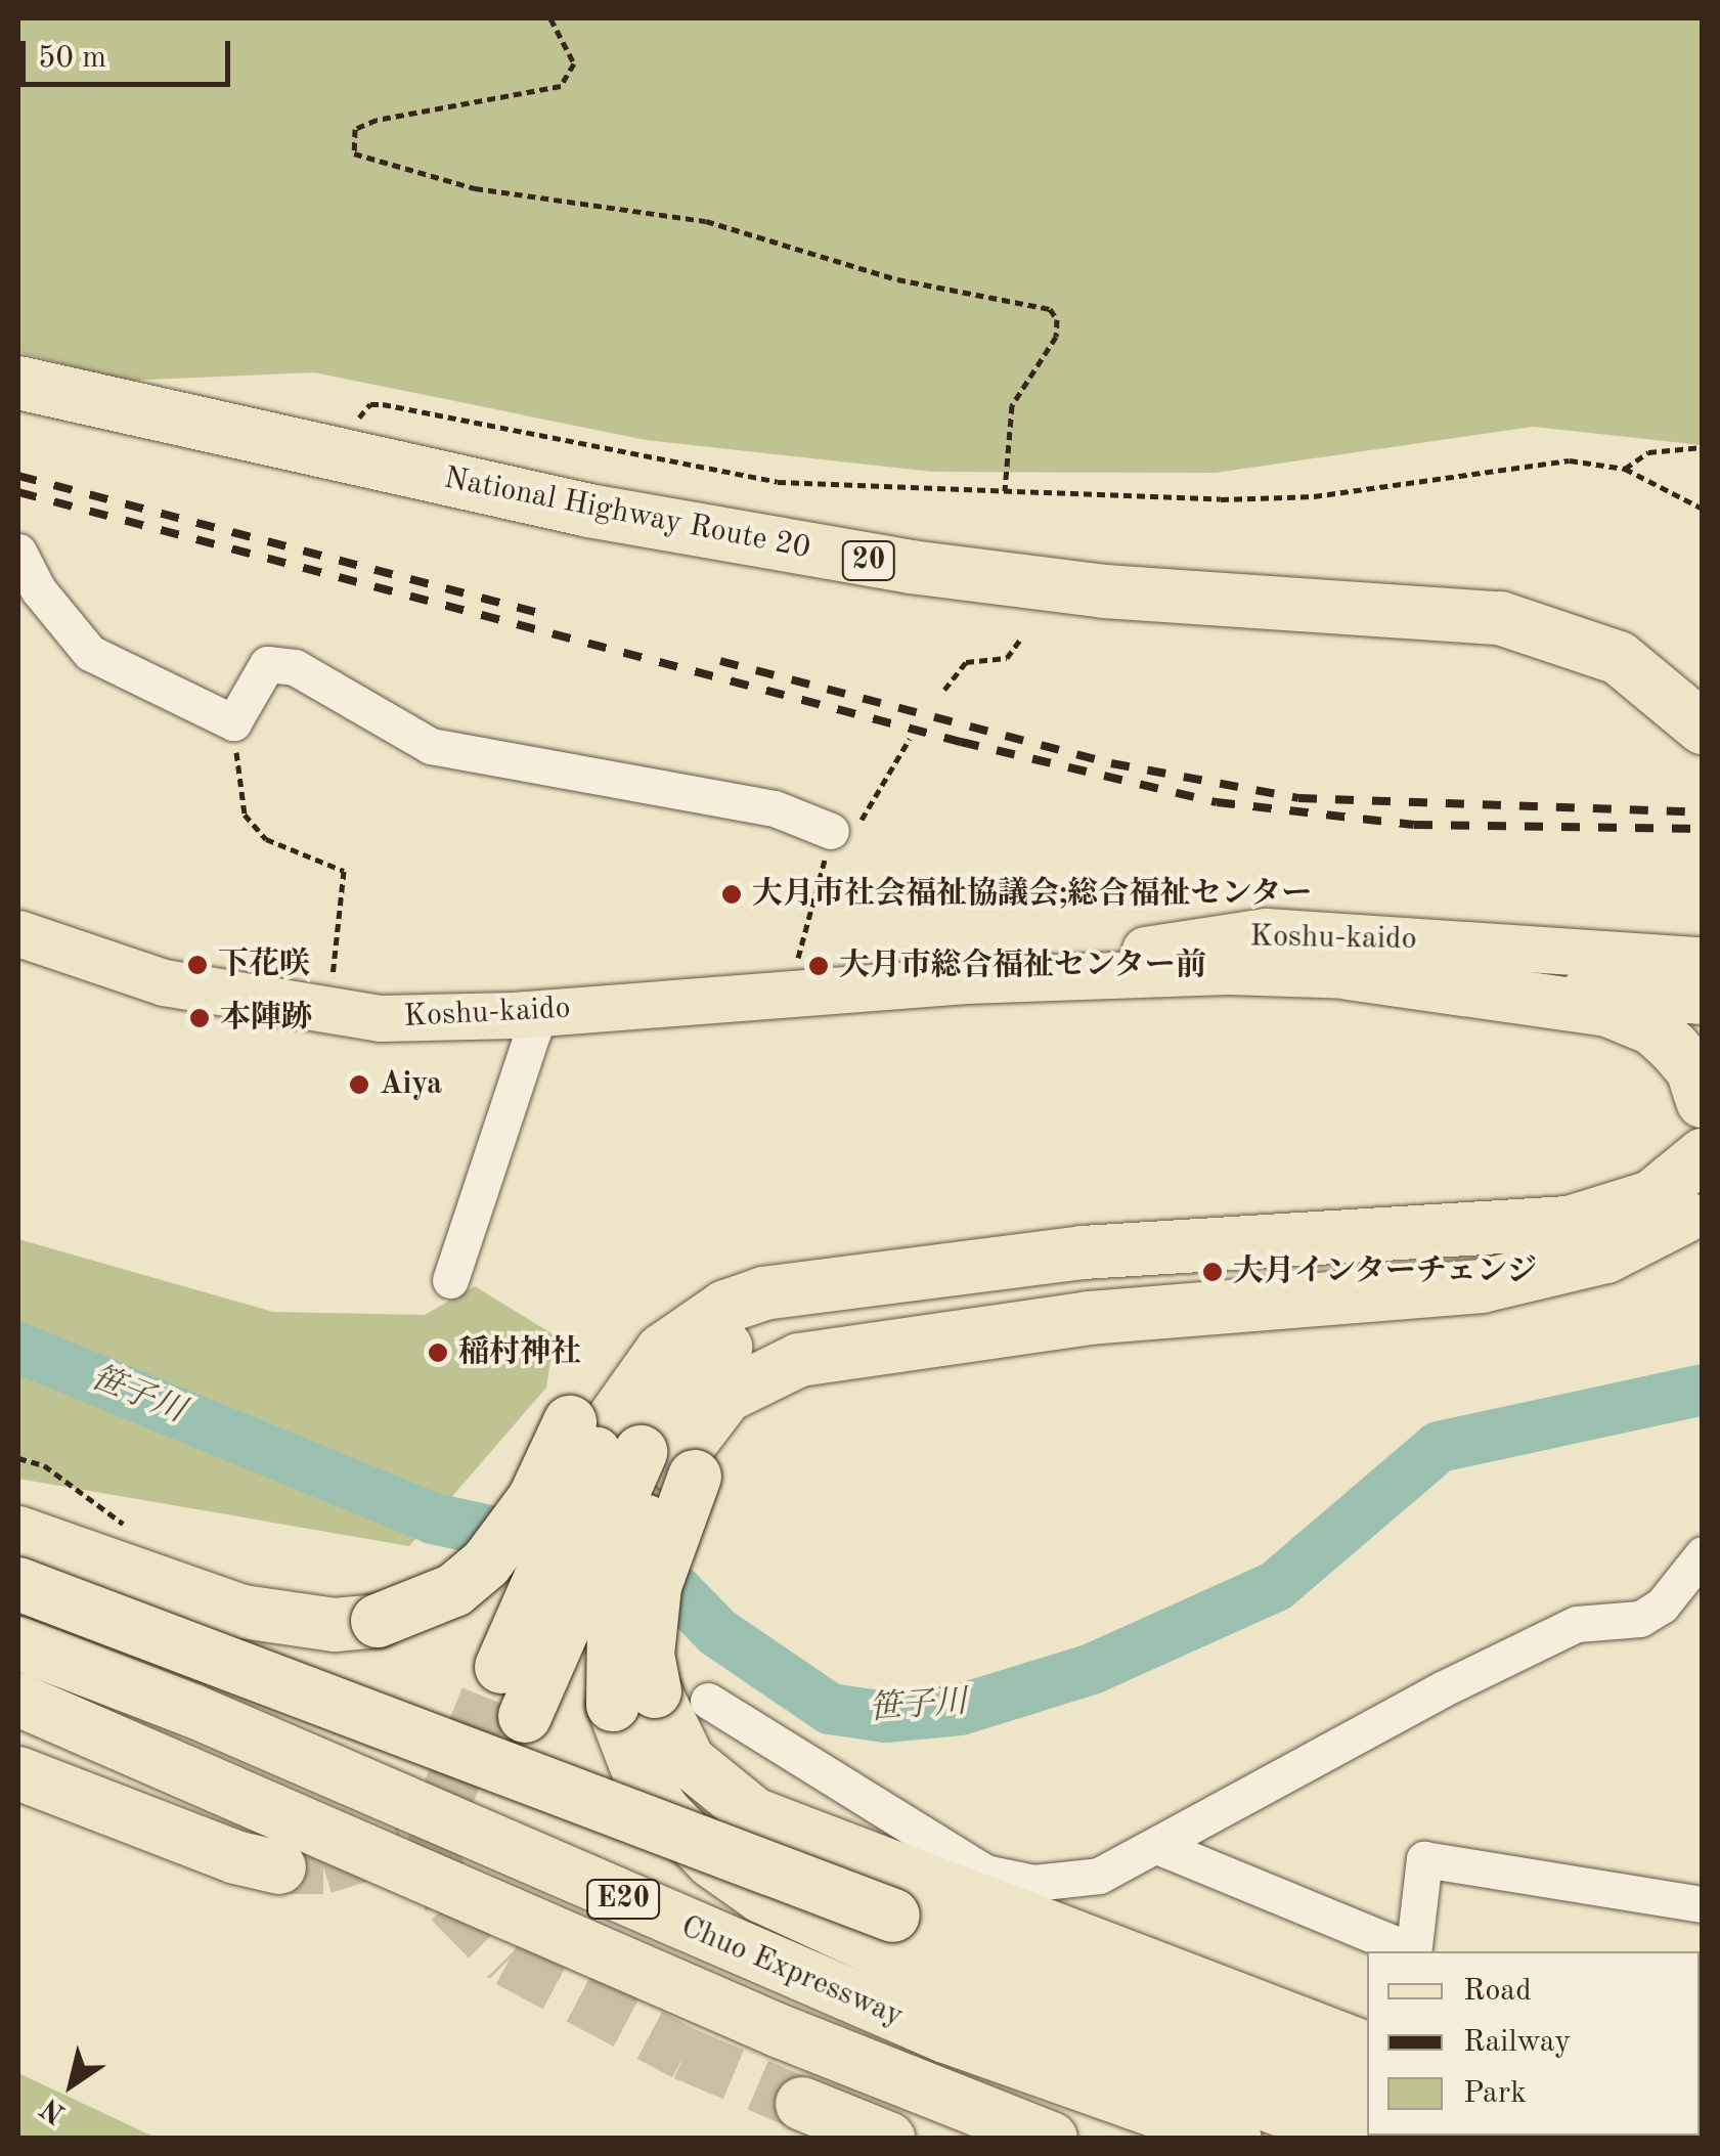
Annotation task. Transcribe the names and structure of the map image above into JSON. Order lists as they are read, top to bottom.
{
  "streets": {
    "highway": [
      "National Highway Route 20",
      "20",
      "E20",
      "Chuo Expressway"
    ],
    "main road": ["Koshu-kaido"]
  },
  "water": ["笹子川"],
  "places": [
    "大月市社会福祉協議会;総合福祉センター",
    "下花咲",
    "大月市総合福祉センター前",
    "本陣跡",
    "Aiya",
    "大月インターチェンジ",
    "稲村神社"
  ],
  "legend": ["Road", "Railway", "Park"],
  "scale_bar": "50 m",
  "north": "bottom left"
}
